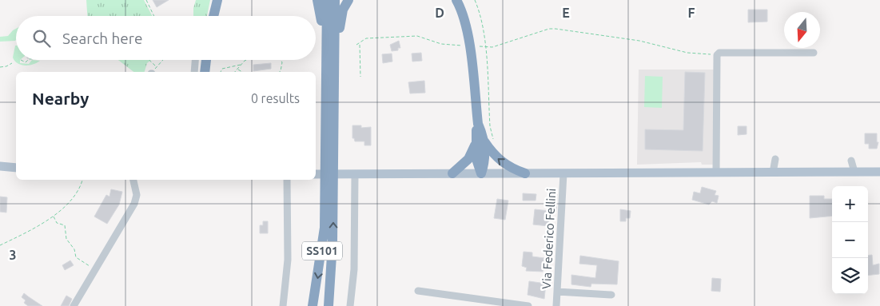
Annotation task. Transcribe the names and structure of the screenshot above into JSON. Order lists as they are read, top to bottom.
{
  "streets": {
    "highway": ["SS101"],
    "street": ["Via Federico Fellini"]
  },
  "north": "bottom",
  "page": {
    "search": "Search here",
    "heading": ["Nearby", "0 results"],
    "map_buttons": ["+", "−"]
  },
  "grid": {
    "columns": ["D", "E", "F"],
    "rows": ["3"]
  }
}
